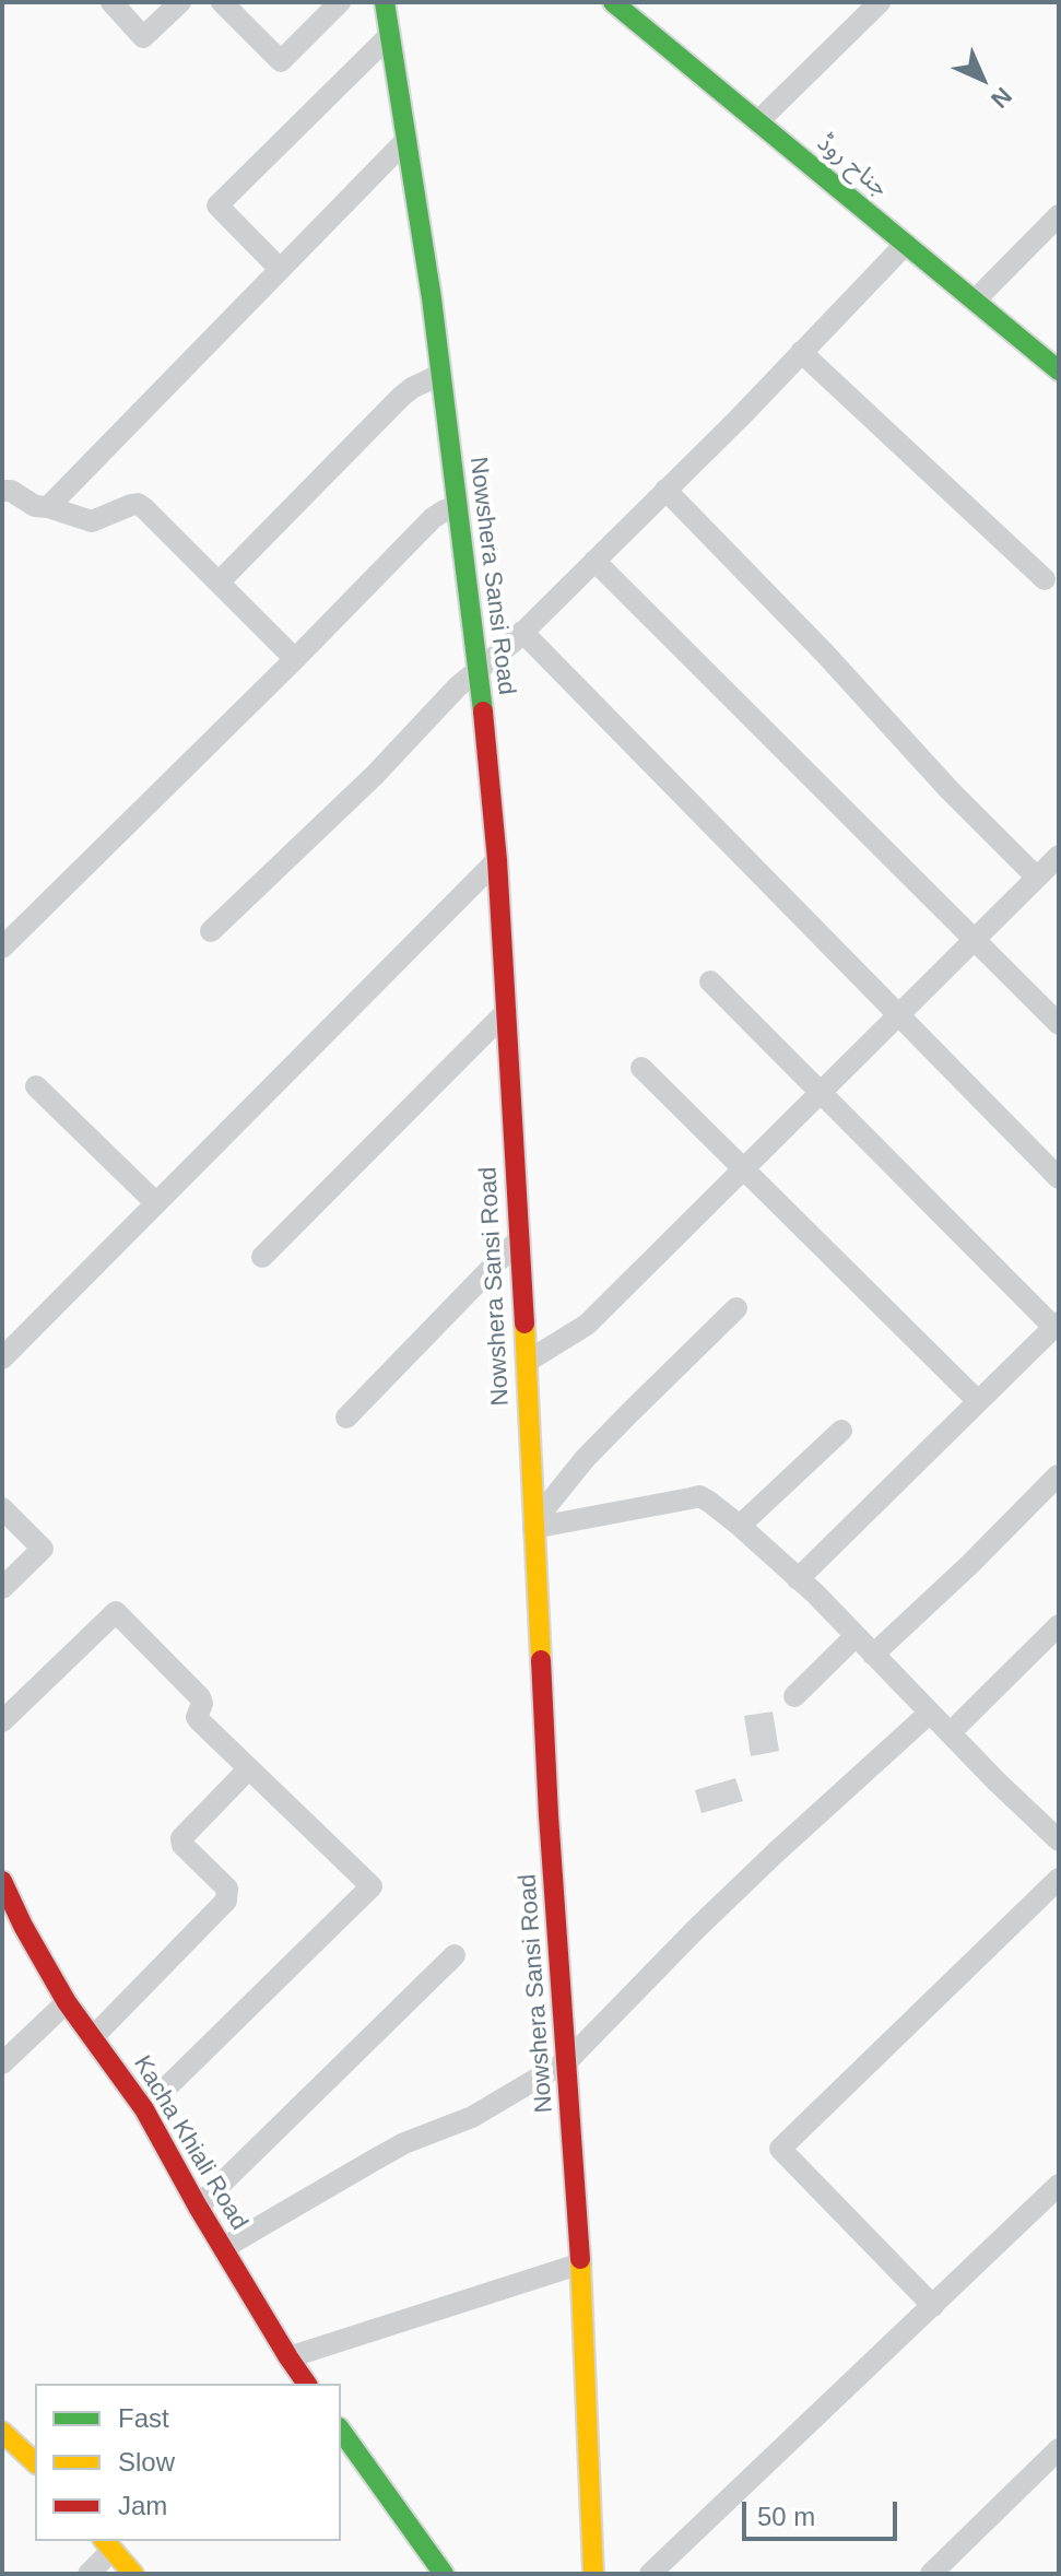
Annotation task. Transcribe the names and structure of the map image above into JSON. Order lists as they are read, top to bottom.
{
  "streets": {
    "main road": ["جناح روڈ", "Nowshera Sansi Road", "Kacha Khiali Road"]
  },
  "legend": ["Fast", "Slow", "Jam"],
  "scale_bar": "50 m",
  "north": "bottom right"
}
